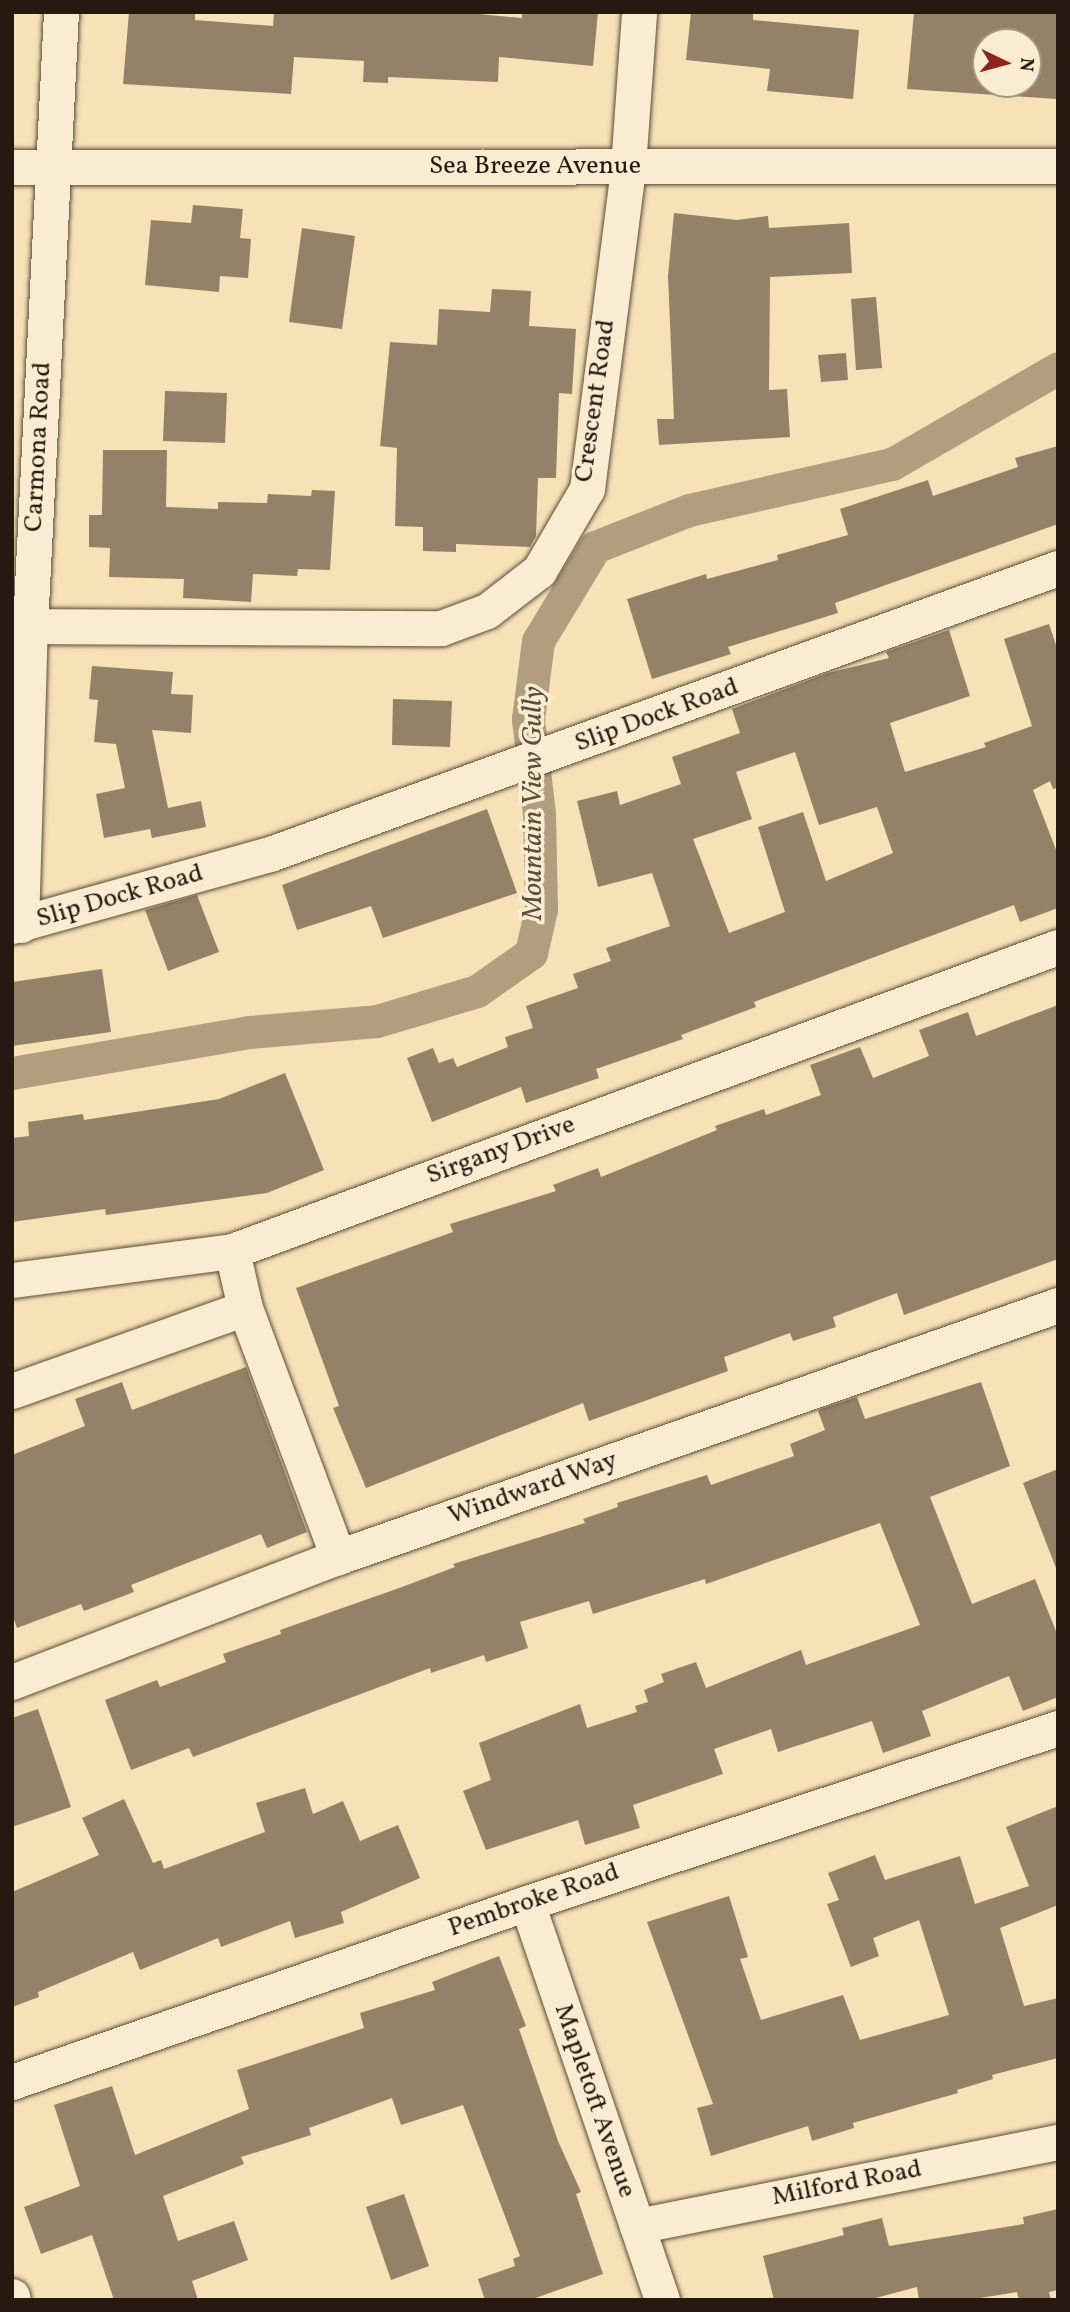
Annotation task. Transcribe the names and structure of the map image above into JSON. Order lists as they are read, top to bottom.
{
  "streets": {
    "street": [
      "Sea Breeze Avenue",
      "Crescent Road",
      "Carmona Road",
      "Slip Dock Road",
      "Sirgany Drive",
      "Windward Way",
      "Pembroke Road",
      "Mapletoft Avenue",
      "Milford Road"
    ]
  },
  "crossings": [
    ["Sea Breeze Avenue", "Crescent Road"],
    ["Sea Breeze Avenue", "Carmona Road"],
    ["Crescent Road", "Carmona Road"],
    ["Carmona Road", "Slip Dock Road"],
    ["Pembroke Road", "Mapletoft Avenue"],
    ["Mapletoft Avenue", "Milford Road"]
  ],
  "water": ["Mountain View Gully"],
  "north": "right"
}
